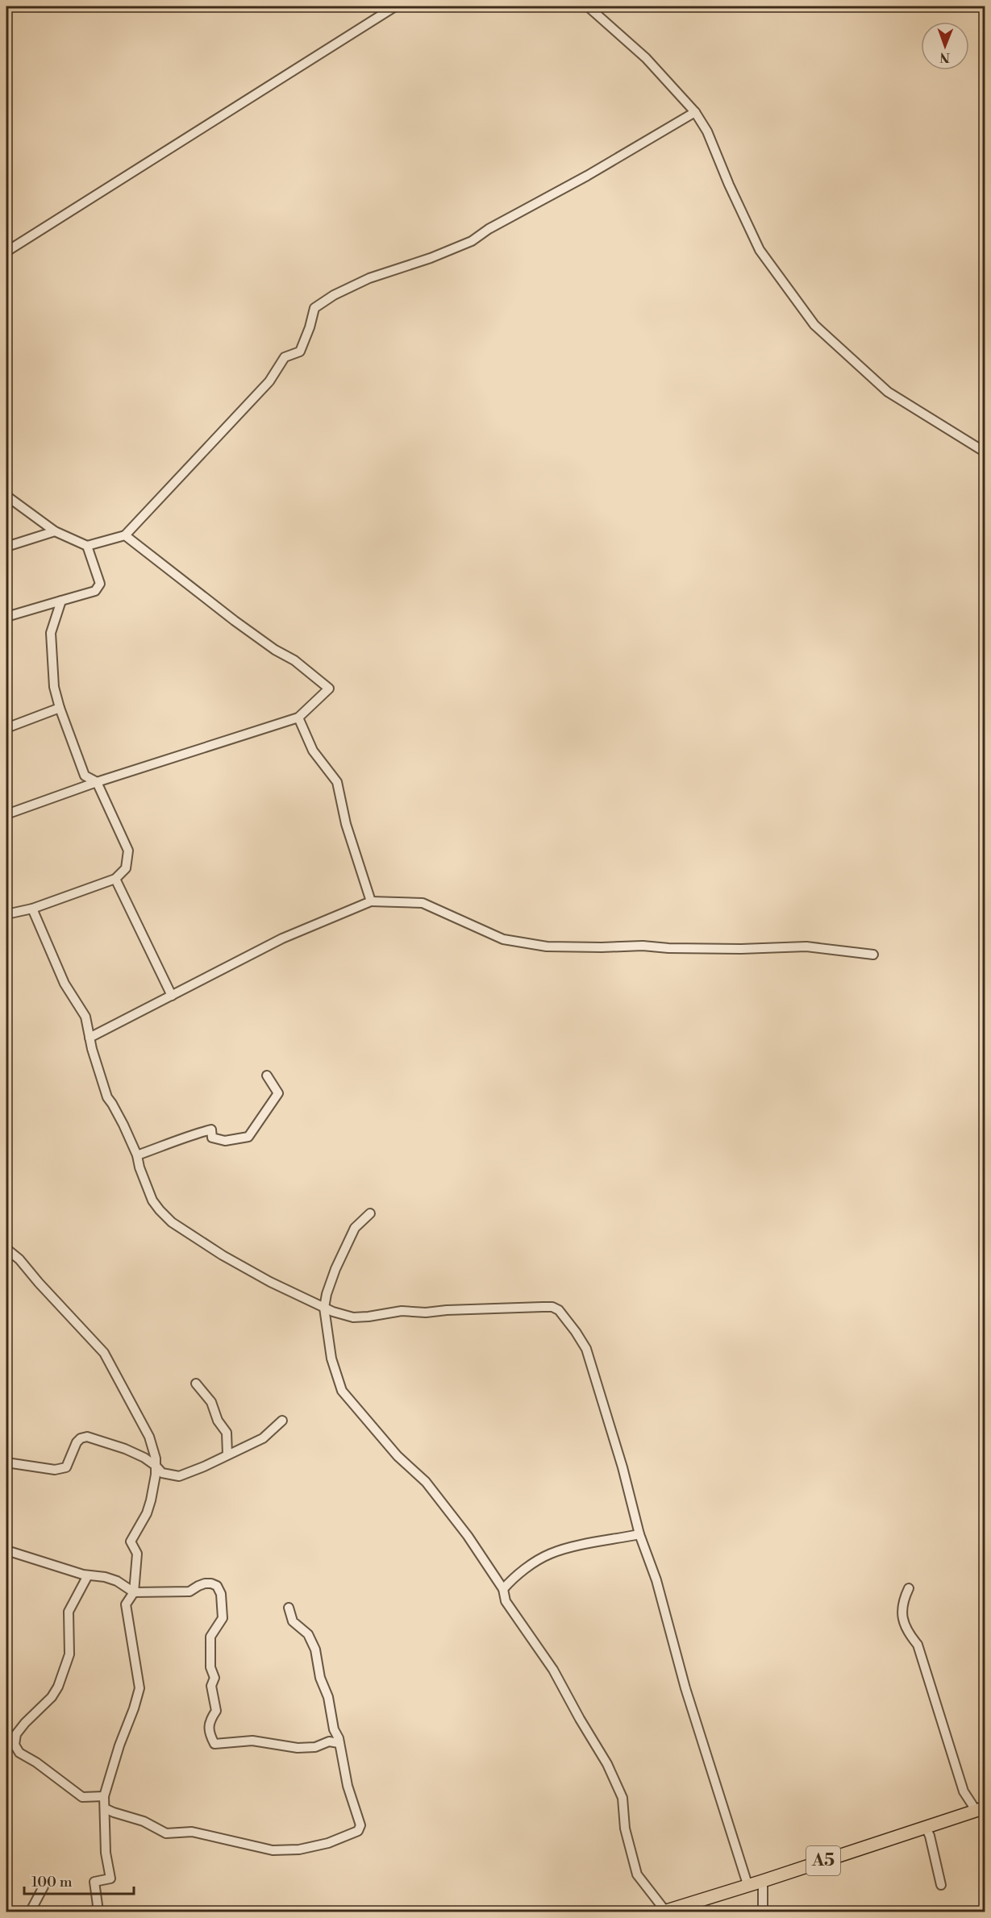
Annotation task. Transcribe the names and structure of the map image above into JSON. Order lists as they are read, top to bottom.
{
  "streets": {
    "highway": ["A5"]
  },
  "scale_bar": "100 m",
  "north": "bottom"
}
